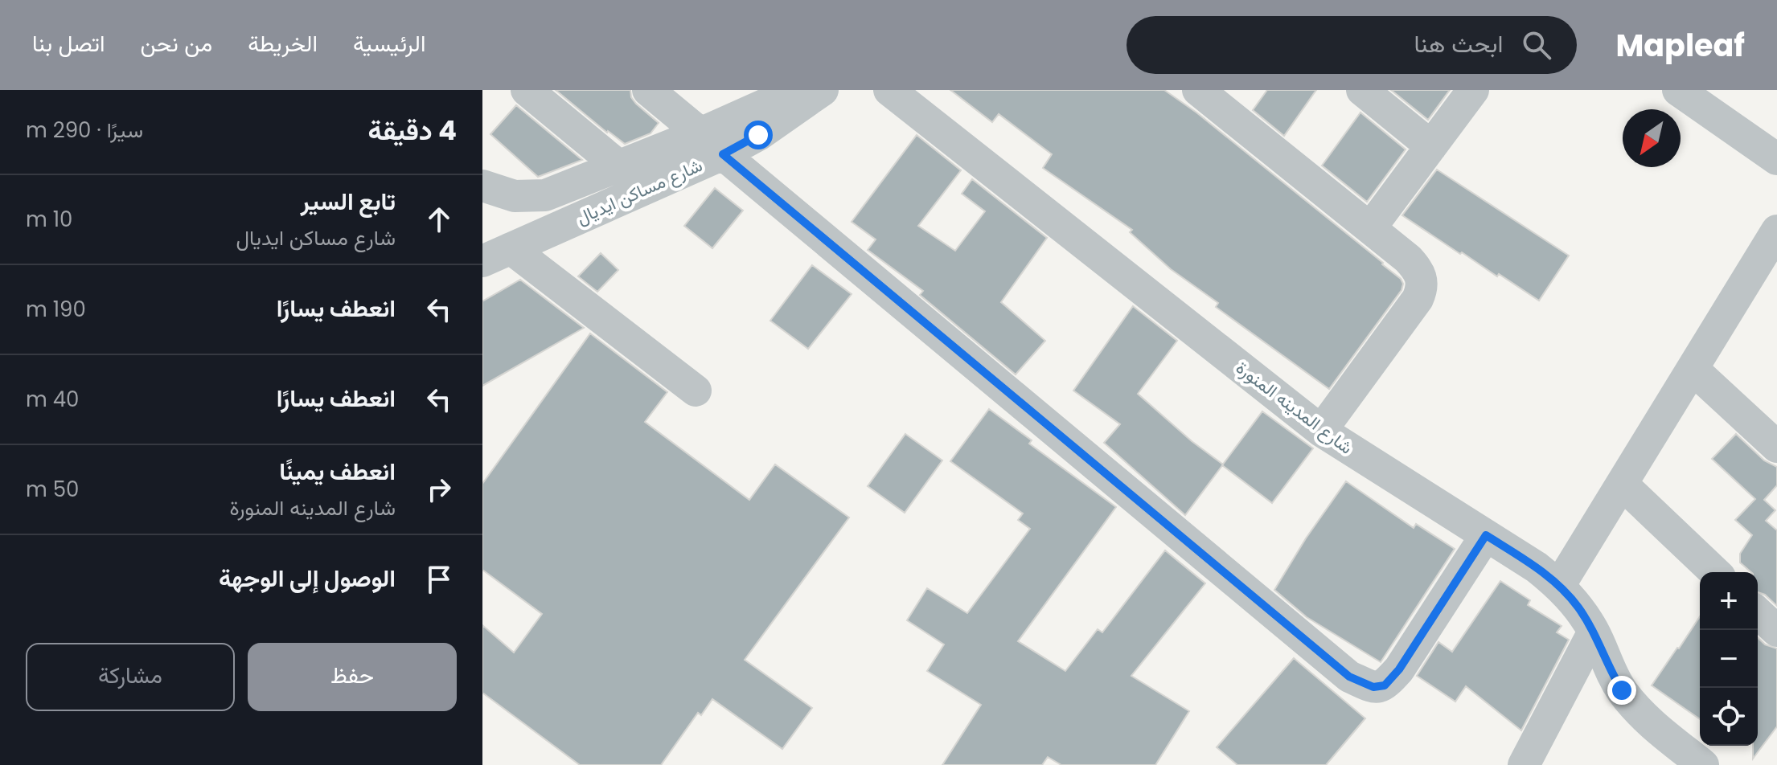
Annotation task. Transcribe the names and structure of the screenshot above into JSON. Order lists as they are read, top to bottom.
{
  "streets": {
    "street": ["شارع مساكن ايديال", "شارع المدينه المنورة"]
  },
  "north": "bottom left",
  "page": {
    "header": "Mapleaf",
    "search": "ابحث هنا",
    "nav": [
      "الرئيسية",
      "الخريطة",
      "من نحن",
      "اتصل بنا"
    ],
    "heading": ["4 دقيقة", "سيرًا · 290 m"],
    "list": [
      ["تابع السير", "شارع مساكن ايديال", "10 m"],
      ["انعطف يسارًا", "190 m"],
      ["انعطف يسارًا", "40 m"],
      ["انعطف يمينًا", "شارع المدينه المنورة", "50 m"],
      "الوصول إلى الوجهة"
    ],
    "map_buttons": ["+", "−"],
    "buttons": ["حفظ", "مشاركة"]
  }
}
